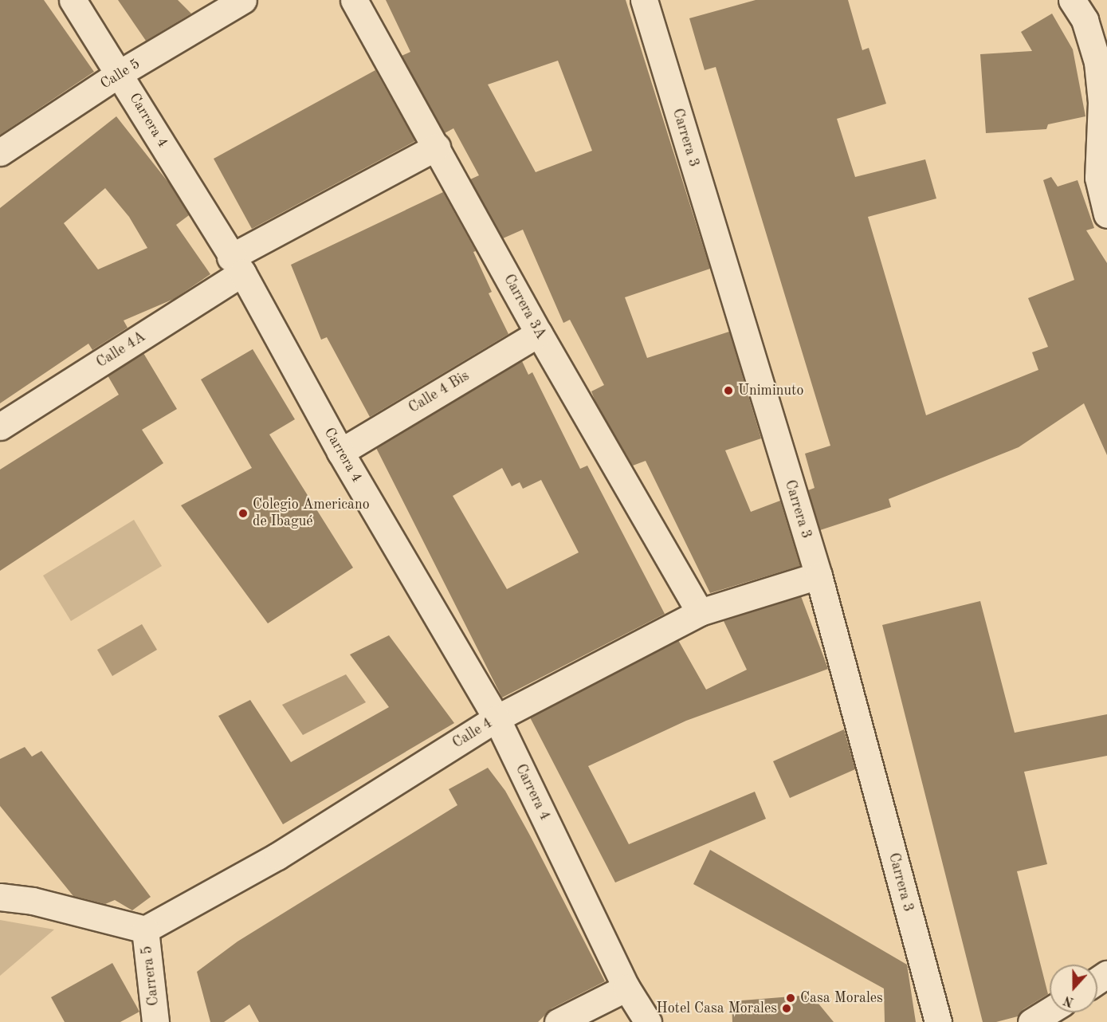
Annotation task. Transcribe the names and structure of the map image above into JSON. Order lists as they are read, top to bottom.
{
  "streets": {
    "street": [
      "Calle 5",
      "Carrera 4",
      "Carrera 3",
      "Carrera 3A",
      "Calle 4A",
      "Calle 4 Bis",
      "Calle 4",
      "Carrera 5"
    ]
  },
  "crossings": [
    ["Calle 5", "Carrera 4"],
    ["Carrera 4", "Calle 4A"],
    ["Carrera 4", "Calle 4 Bis"],
    ["Carrera 4", "Calle 4"],
    ["Carrera 3", "Calle 4"],
    ["Carrera 3A", "Calle 4A"],
    ["Carrera 3A", "Calle 4 Bis"],
    ["Carrera 3A", "Calle 4"],
    ["Calle 4", "Carrera 5"]
  ],
  "places": [
    "Uniminuto",
    "Colegio Americano de Ibagué",
    "Casa Morales",
    "Hotel Casa Morales"
  ],
  "north": "bottom"
}
